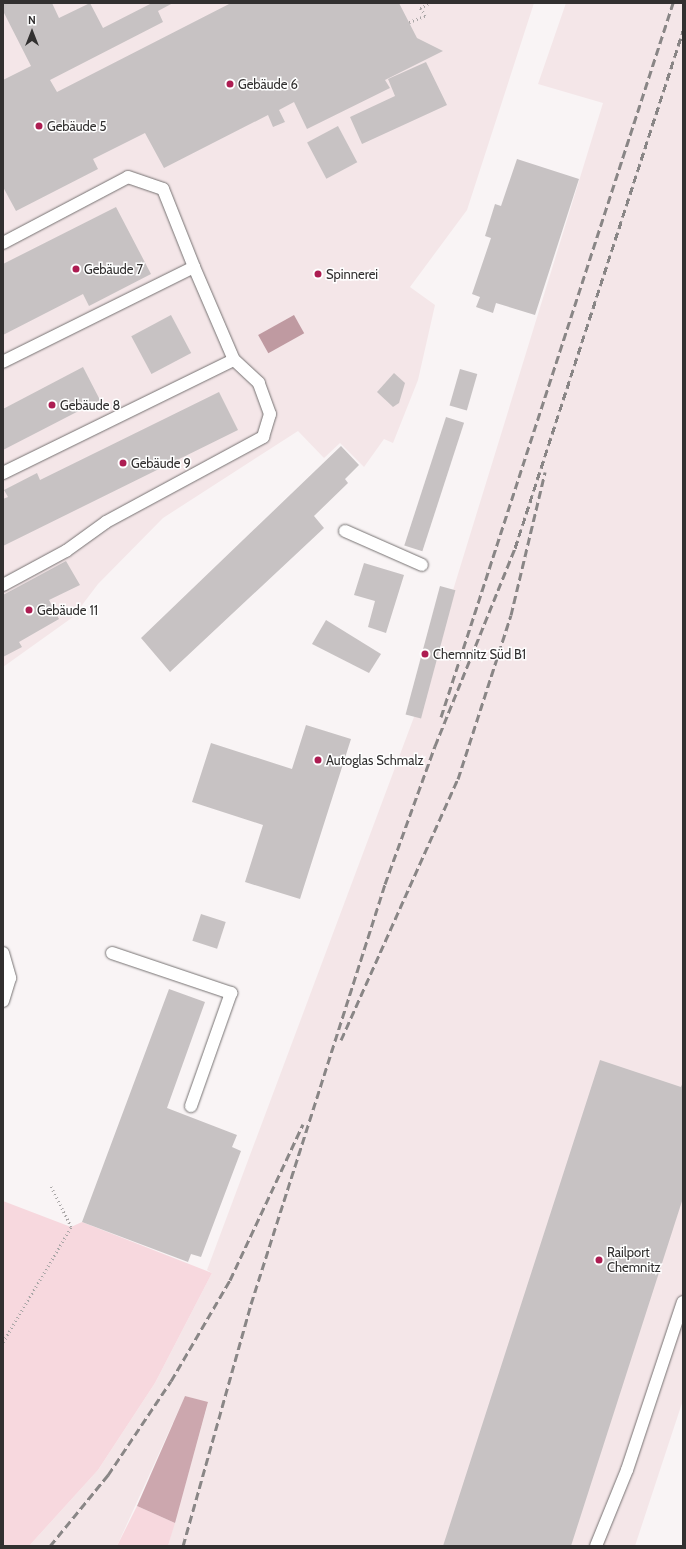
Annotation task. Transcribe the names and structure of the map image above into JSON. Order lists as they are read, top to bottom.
{
  "places": [
    "Gebäude 6",
    "Gebäude 5",
    "Gebäude 7",
    "Spinnerei",
    "Gebäude 8",
    "Gebäude 9",
    "Gebäude 11",
    "Chemnitz Süd B1",
    "Autoglas Schmalz",
    "Railport Chemnitz"
  ],
  "north": "top"
}
